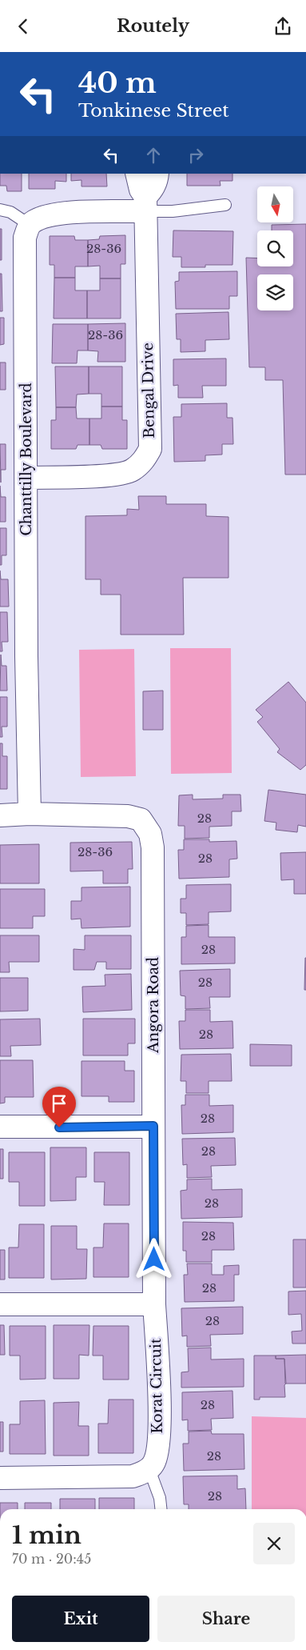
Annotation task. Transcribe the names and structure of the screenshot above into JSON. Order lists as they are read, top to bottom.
{
  "streets": {
    "street": [
      "Bengal Drive",
      "Chanttilly Boulevard",
      "Angora Road",
      "Korat Circuit"
    ]
  },
  "crossings": [
    ["Bengal Drive", "Chanttilly Boulevard"],
    ["Chanttilly Boulevard", "Angora Road"],
    ["Angora Road", "Korat Circuit"]
  ],
  "house_numbers": [
    "28-36",
    "28-36",
    "28",
    "28-36",
    "28",
    "28",
    "28",
    "28",
    "28",
    "28",
    "28",
    "28",
    "28",
    "28",
    "28",
    "28",
    "28"
  ],
  "north": "bottom",
  "page": {
    "header": "Routely",
    "turn": ["40 m", "Tonkinese Street"],
    "heading": ["1 min", "70 m · 20:45"],
    "buttons": ["Exit", "Share"]
  }
}
